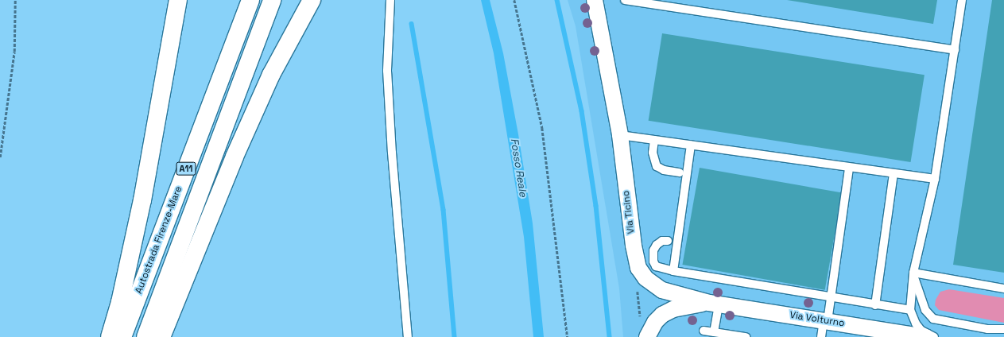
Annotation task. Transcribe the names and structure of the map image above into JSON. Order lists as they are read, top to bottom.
{
  "streets": {
    "highway": ["A11", "Autostrada Firenze-Mare"],
    "street": ["Via Ticino", "Via Volturno"]
  },
  "crossings": [
    ["Via Ticino", "Via Volturno"]
  ],
  "water": ["Fosso Reale"]
}
